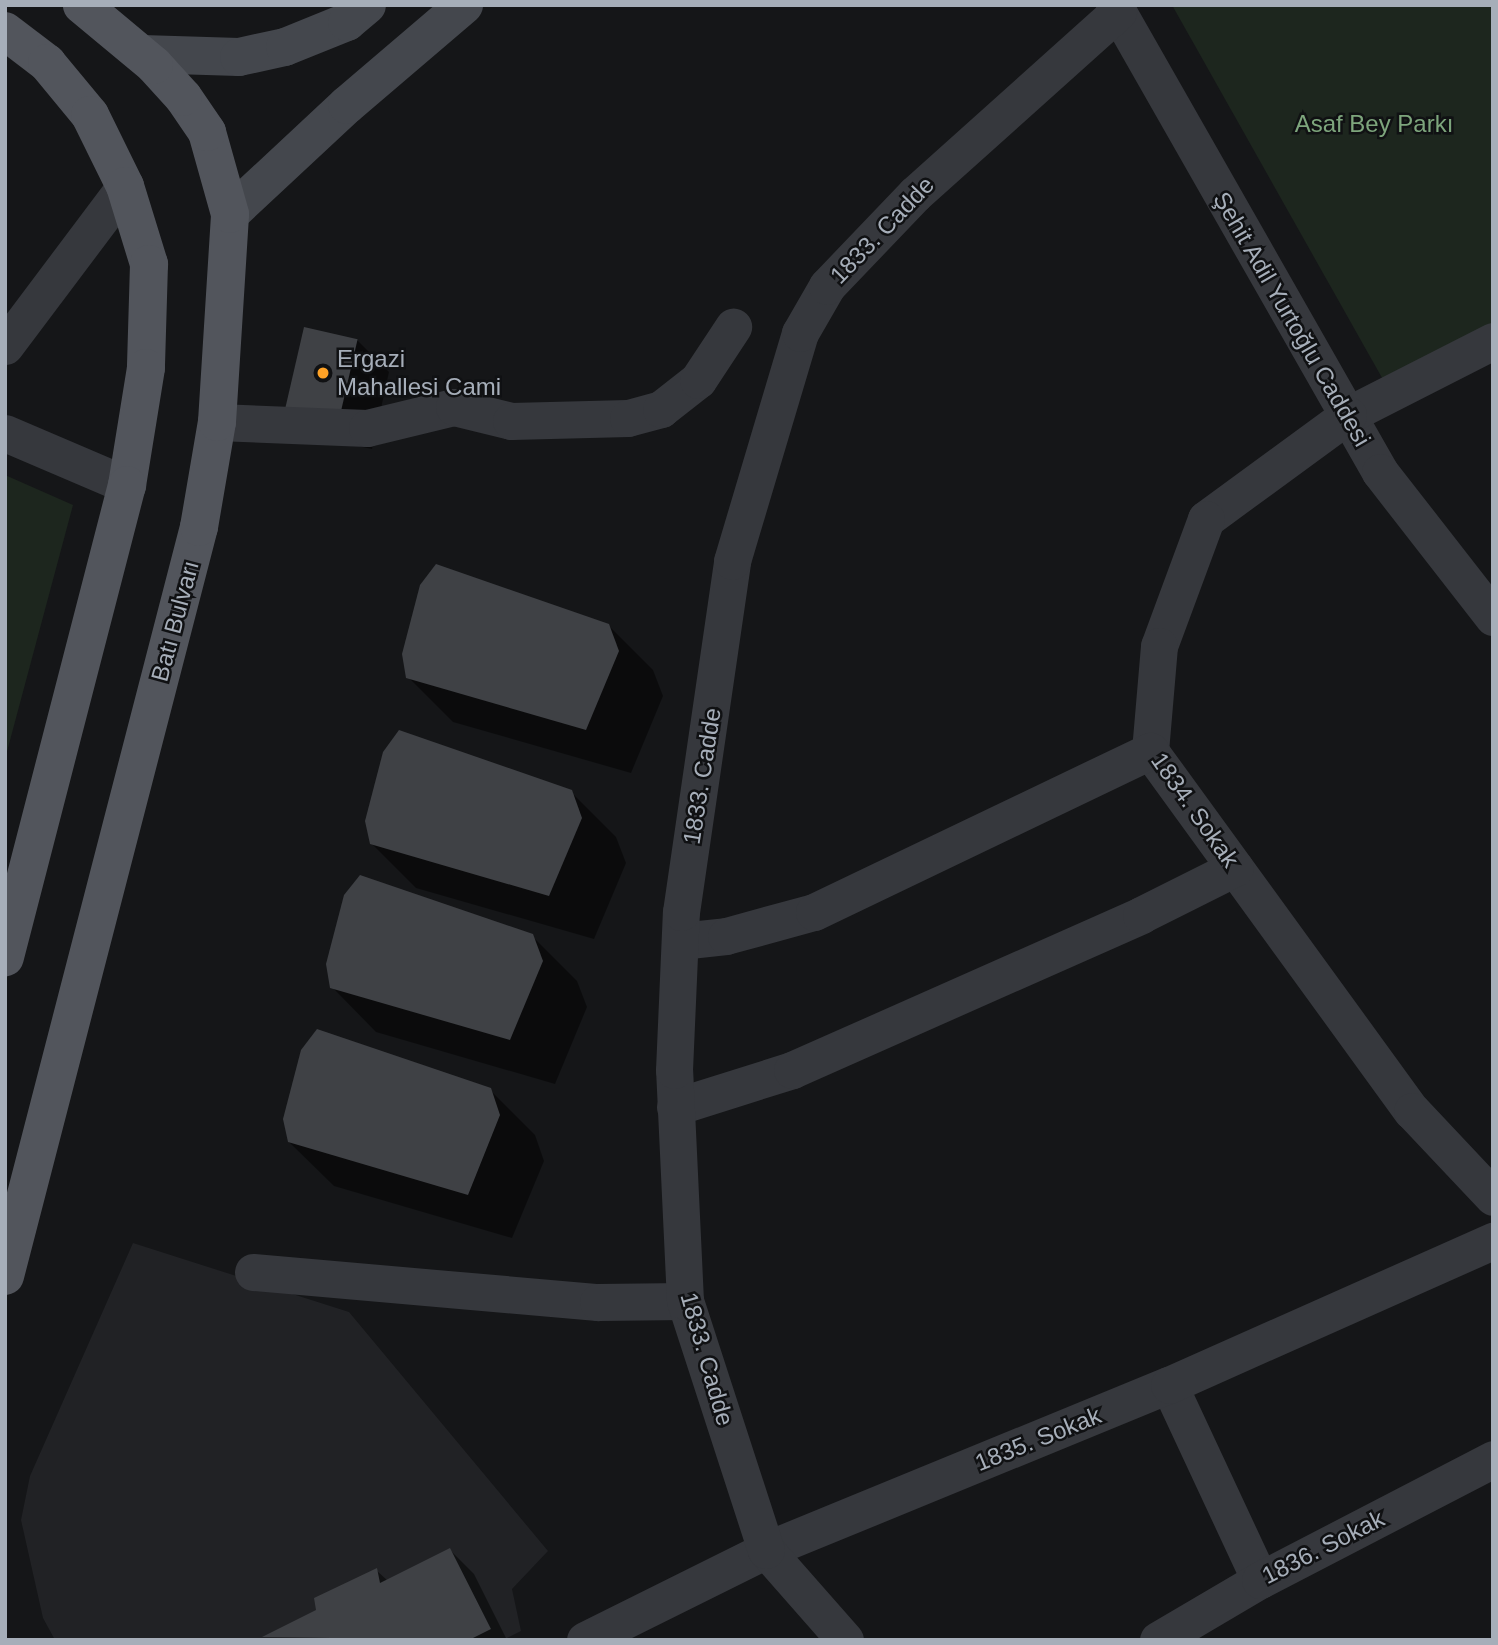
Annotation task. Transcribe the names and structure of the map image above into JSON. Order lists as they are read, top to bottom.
{
  "streets": {
    "main road": ["Batı Bulvarı"],
    "street": [
      "1833. Cadde",
      "Şehit Adil Yurtoğlu Caddesi",
      "1834. Sokak",
      "1835. Sokak",
      "1836. Sokak"
    ]
  },
  "crossings": [
    ["1833. Cadde", "Şehit Adil Yurtoğlu Caddesi"],
    ["1833. Cadde", "1835. Sokak"],
    ["Şehit Adil Yurtoğlu Caddesi", "1834. Sokak"]
  ],
  "parks": ["Asaf Bey Parkı"],
  "places": ["Ergazi Mahallesi Cami"]
}
